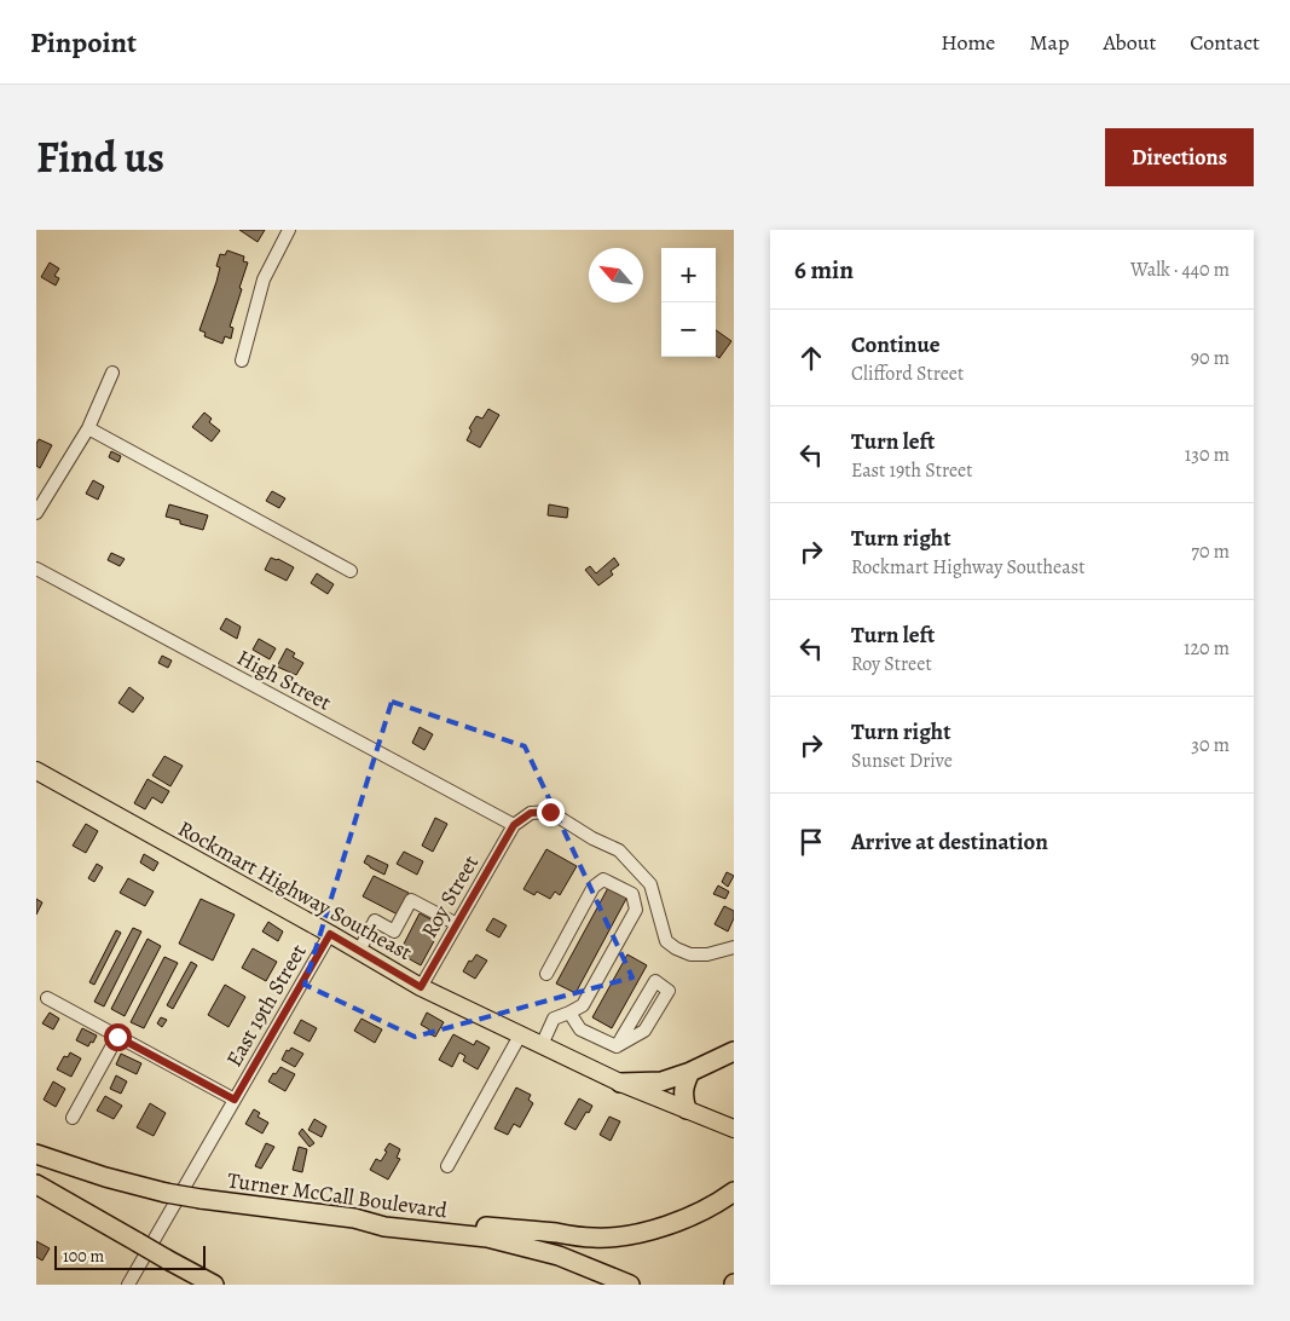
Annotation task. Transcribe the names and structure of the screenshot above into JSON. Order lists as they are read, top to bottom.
{
  "streets": {
    "highway": ["Turner McCall Boulevard"],
    "main road": ["Rockmart Highway Southeast"],
    "street": ["High Street", "Roy Street", "East 19th Street"]
  },
  "crossings": [
    ["High Street", "Roy Street"],
    ["Rockmart Highway Southeast", "Roy Street"],
    ["Rockmart Highway Southeast", "East 19th Street"]
  ],
  "scale_bar": "100 m",
  "north": "top left",
  "page": {
    "header": "Pinpoint",
    "nav": [
      "Home",
      "Map",
      "About",
      "Contact"
    ],
    "title": "Find us",
    "buttons": "Directions",
    "heading": ["6 min", "Walk · 440 m"],
    "map_buttons": ["+", "−"],
    "list": [
      ["Continue", "Clifford Street", "90 m"],
      ["Turn left", "East 19th Street", "130 m"],
      ["Turn right", "Rockmart Highway Southeast", "70 m"],
      ["Turn left", "Roy Street", "120 m"],
      ["Turn right", "Sunset Drive", "30 m"],
      "Arrive at destination"
    ],
    "scale": "100 m"
  }
}
